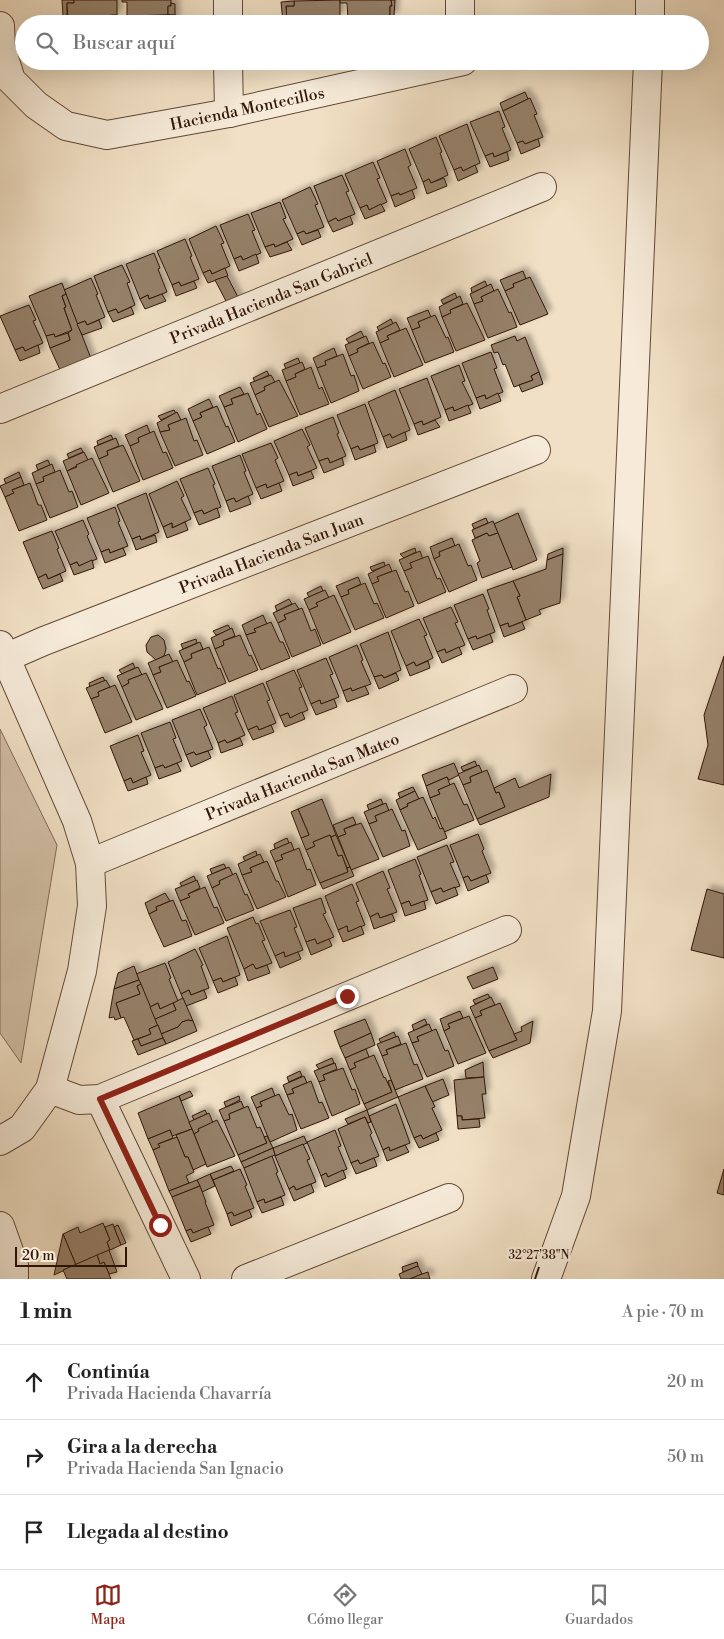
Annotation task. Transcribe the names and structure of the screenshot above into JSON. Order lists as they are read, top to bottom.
{
  "streets": {
    "street": [
      "Hacienda Montecillos",
      "Privada Hacienda San Gabriel",
      "Privada Hacienda San Juan",
      "Privada Hacienda San Mateo"
    ]
  },
  "scale_bar": "20 m",
  "page": {
    "search": "Buscar aquí",
    "scale": "20 m",
    "heading": ["1 min", "A pie · 70 m"],
    "list": [
      ["Continúa", "Privada Hacienda Chavarría", "20 m"],
      ["Gira a la derecha", "Privada Hacienda San Ignacio", "50 m"],
      "Llegada al destino"
    ],
    "nav": ["Mapa", "Cómo llegar", "Guardados"]
  },
  "coordinates": ["32°27'38\"N"]
}
